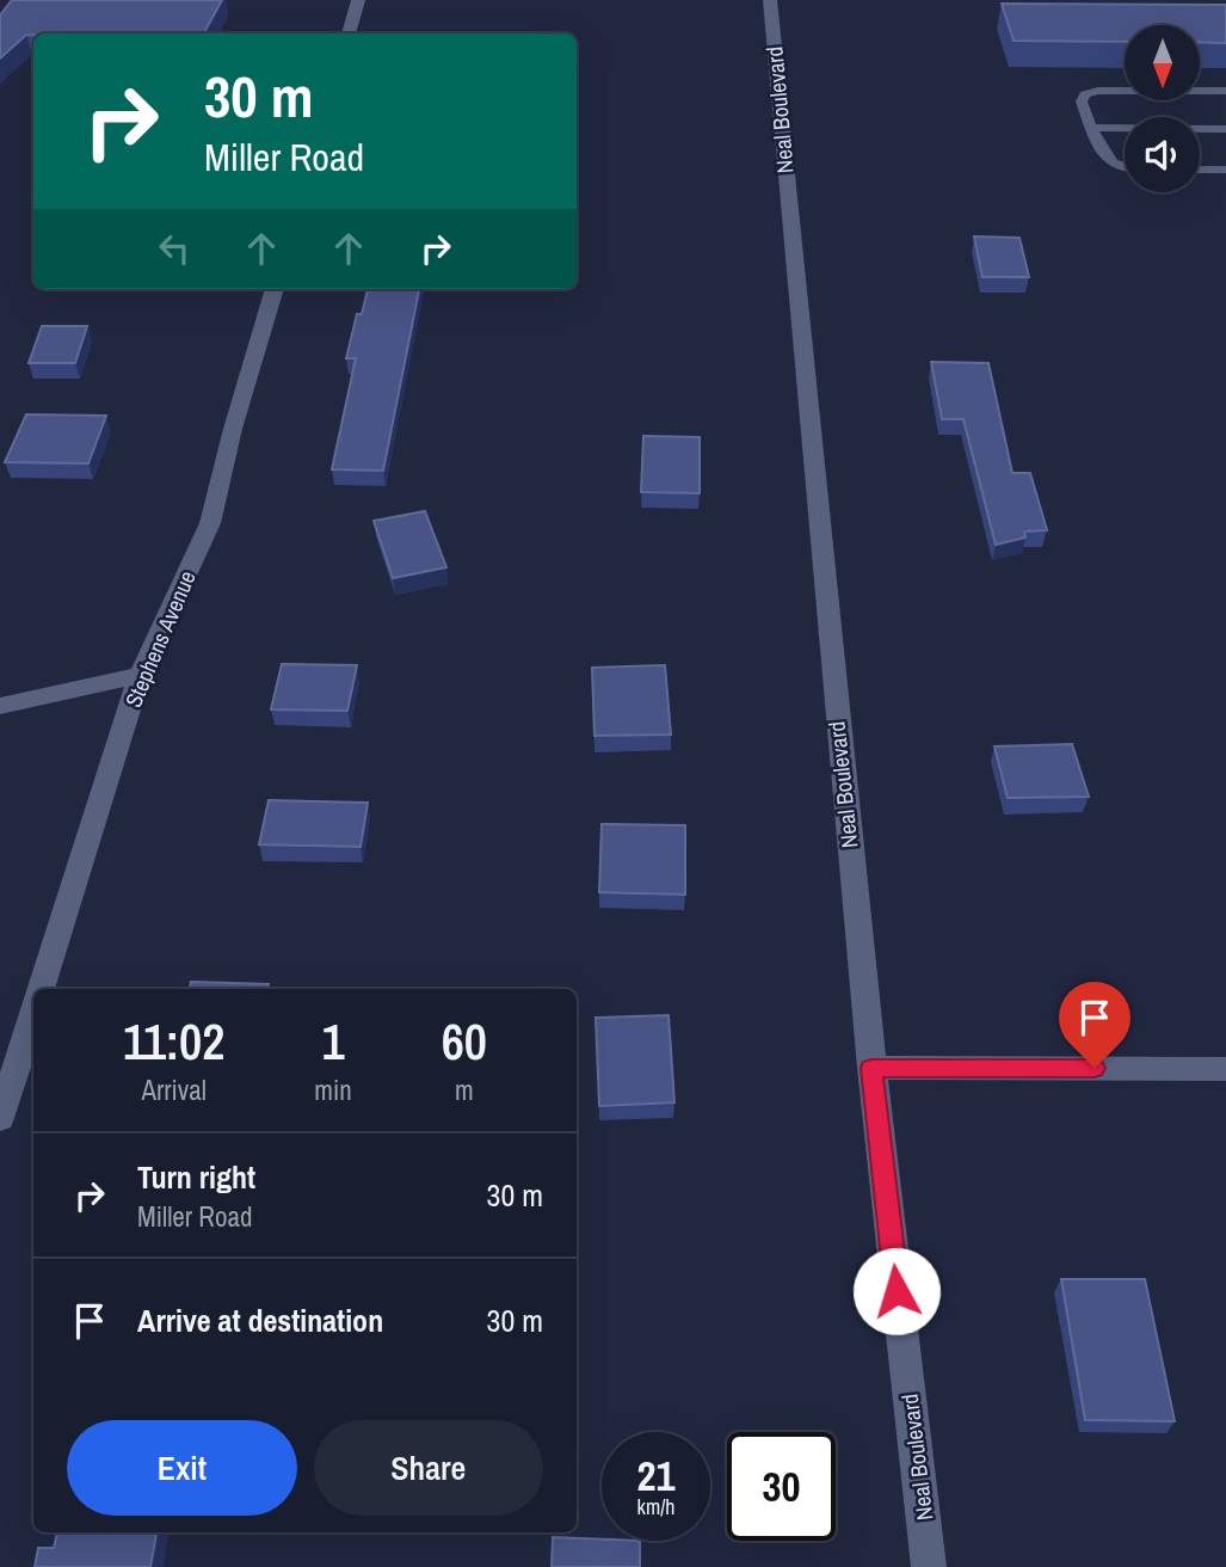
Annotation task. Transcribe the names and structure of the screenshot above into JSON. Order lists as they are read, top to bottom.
{
  "streets": {
    "street": ["Neal Boulevard", "Stephens Avenue"]
  },
  "north": "bottom",
  "page": {
    "turn": ["30 m", "Miller Road"],
    "eta": [
      "11:02",
      "Arrival",
      "1",
      "min",
      "60",
      "m"
    ],
    "list": [
      {
        "name": "Turn right",
        "note": "Miller Road",
        "value": "30 m"
      },
      {
        "name": "Arrive at destination",
        "value": "30 m"
      }
    ],
    "buttons": ["Exit", "Share"],
    "speed": "21 km/h",
    "limit": "30"
  }
}
